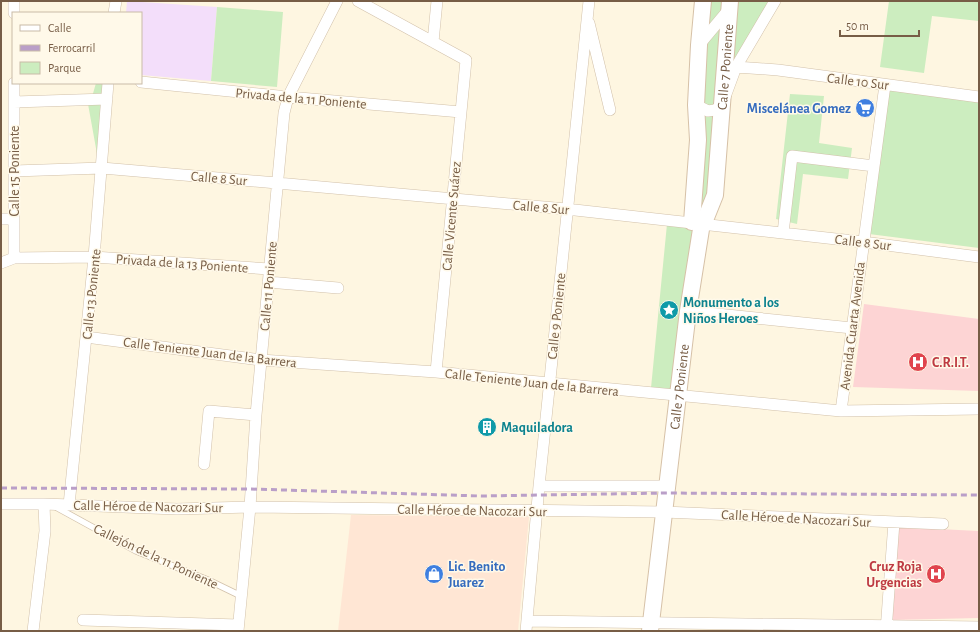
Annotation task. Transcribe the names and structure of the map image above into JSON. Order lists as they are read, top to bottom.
{
  "streets": {
    "main road": ["Calle 7 Poniente"],
    "street": [
      "Calle 10 Sur",
      "Privada de la 11 Poniente",
      "Calle 15 Poniente",
      "Calle 8 Sur",
      "Calle Vicente Suárez",
      "Privada de la 13 Poniente",
      "Calle 11 Poniente",
      "Calle 13 Poniente",
      "Calle 9 Poniente",
      "Avenida Cuarta Avenida",
      "Calle Teniente Juan de la Barrera",
      "Calle Héroe de Nacozari Sur"
    ],
    "lane": ["Callejón de la 11 Poniente"]
  },
  "crossings": [
    ["Calle 7 Poniente", "Calle 8 Sur"],
    ["Calle 7 Poniente", "Calle Teniente Juan de la Barrera"],
    ["Calle 7 Poniente", "Calle Héroe de Nacozari Sur"],
    ["Calle 10 Sur", "Avenida Cuarta Avenida"],
    ["Privada de la 11 Poniente", "Calle Vicente Suárez"],
    ["Privada de la 11 Poniente", "Calle 11 Poniente"],
    ["Calle 15 Poniente", "Calle 8 Sur"],
    ["Calle 15 Poniente", "Privada de la 13 Poniente"],
    ["Calle 8 Sur", "Calle Vicente Suárez"],
    ["Calle 8 Sur", "Calle 11 Poniente"],
    ["Calle 8 Sur", "Calle 13 Poniente"],
    ["Calle 8 Sur", "Calle 9 Poniente"],
    ["Calle 8 Sur", "Avenida Cuarta Avenida"],
    ["Calle Vicente Suárez", "Calle Teniente Juan de la Barrera"],
    ["Privada de la 13 Poniente", "Calle 11 Poniente"],
    ["Privada de la 13 Poniente", "Calle 13 Poniente"],
    ["Calle 11 Poniente", "Calle Teniente Juan de la Barrera"],
    ["Calle 11 Poniente", "Calle Héroe de Nacozari Sur"],
    ["Calle 11 Poniente", "Callejón de la 11 Poniente"],
    ["Calle 13 Poniente", "Calle Teniente Juan de la Barrera"],
    ["Calle 13 Poniente", "Calle Héroe de Nacozari Sur"],
    ["Calle 9 Poniente", "Calle Teniente Juan de la Barrera"],
    ["Calle 9 Poniente", "Calle Héroe de Nacozari Sur"],
    ["Avenida Cuarta Avenida", "Calle Teniente Juan de la Barrera"],
    ["Calle Héroe de Nacozari Sur", "Callejón de la 11 Poniente"]
  ],
  "places": {
    "supermarket": ["Miscelánea Gomez"],
    "place": ["Monumento a los Niños Heroes"],
    "hospital": ["C.R.I.T.", "Cruz Roja Urgencias"],
    "building": ["Maquiladora"],
    "shop": ["Lic. Benito Juarez"]
  },
  "legend": ["Calle", "Ferrocarril", "Parque"],
  "scale_bar": "50 m"
}
